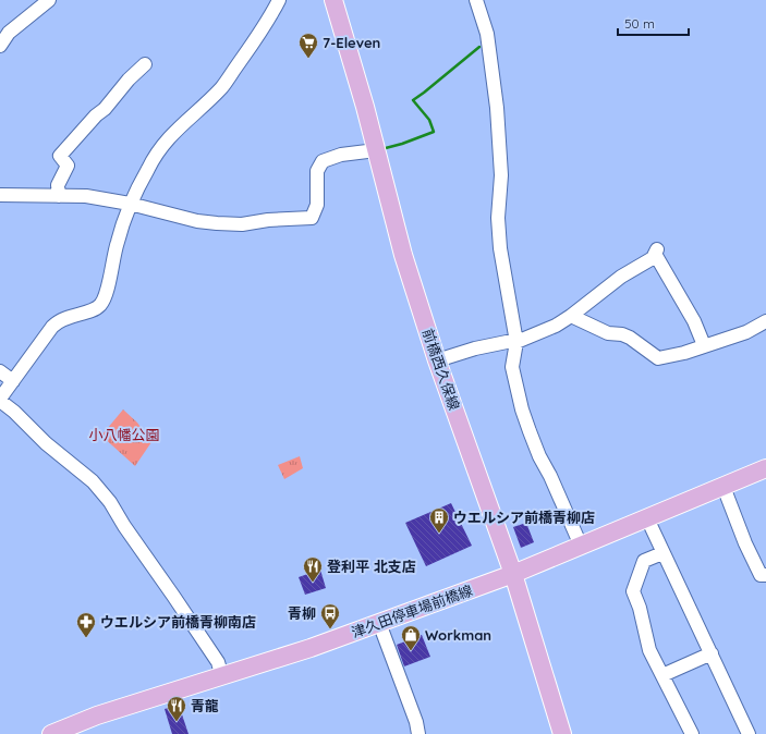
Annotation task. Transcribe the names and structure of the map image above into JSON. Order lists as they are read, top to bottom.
{
  "streets": {
    "main road": ["前橋西久保線", "津久田停車場前橋線"]
  },
  "crossings": [
    ["前橋西久保線", "津久田停車場前橋線"]
  ],
  "parks": ["小八幡公園"],
  "places": {
    "supermarket": ["7-Eleven"],
    "building": ["ウエルシア前橋青柳店"],
    "restaurant": ["登利平 北支店", "青龍"],
    "bus stop": ["青柳"],
    "pharmacy": ["ウエルシア前橋青柳南店"],
    "shop": ["Workman"]
  },
  "scale_bar": "50 m"
}
